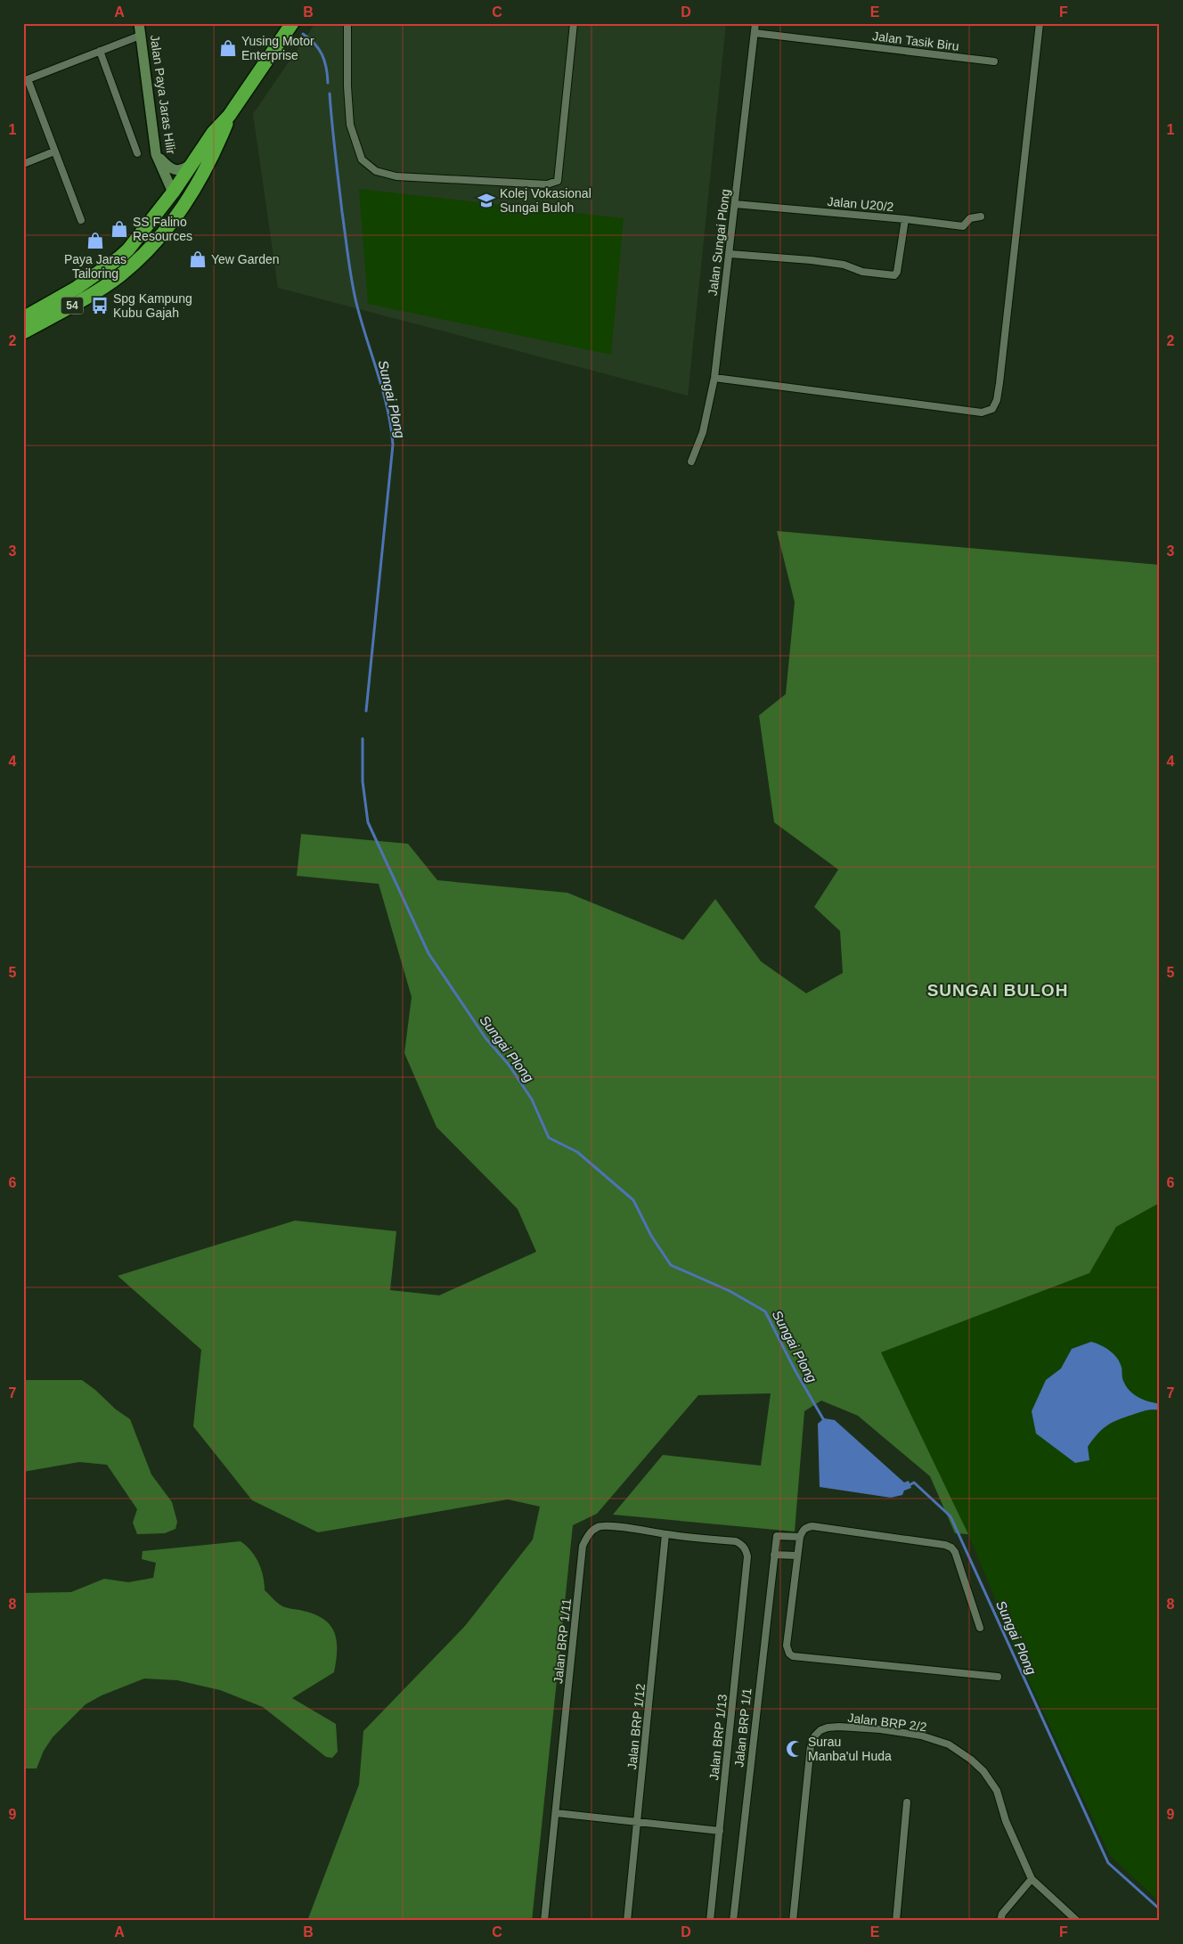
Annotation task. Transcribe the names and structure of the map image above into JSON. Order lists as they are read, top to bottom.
{
  "streets": {
    "highway": ["54"],
    "street": [
      "Jalan Tasik Biru",
      "Jalan Paya Jaras Hilir",
      "Jalan U20/2",
      "Jalan Sungai Plong",
      "Jalan BRP 1/11",
      "Jalan BRP 2/2",
      "Jalan BRP 1/12",
      "Jalan BRP 1/1",
      "Jalan BRP 1/13"
    ]
  },
  "crossings": [
    ["Jalan Tasik Biru", "Jalan Sungai Plong"],
    ["Jalan Paya Jaras Hilir", "54"],
    ["Jalan U20/2", "Jalan Sungai Plong"],
    ["Jalan BRP 1/11", "Jalan BRP 1/12"],
    ["Jalan BRP 1/11", "Jalan BRP 1/13"]
  ],
  "districts": ["SUNGAI BULOH"],
  "water": ["Sungai Plong"],
  "places": {
    "shop": [
      "Yusing Motor Enterprise",
      "SS Falino Resources",
      "Paya Jaras Tailoring",
      "Yew Garden"
    ],
    "school or university": ["Kolej Vokasional Sungai Buloh"],
    "bus stop": ["Spg Kampung Kubu Gajah"],
    "mosque": ["Surau Manba'ul Huda"]
  },
  "grid": {
    "columns": [
      "A",
      "B",
      "C",
      "D",
      "E",
      "F"
    ],
    "rows": [
      "1",
      "2",
      "3",
      "4",
      "5",
      "6",
      "7",
      "8",
      "9"
    ]
  }
}
